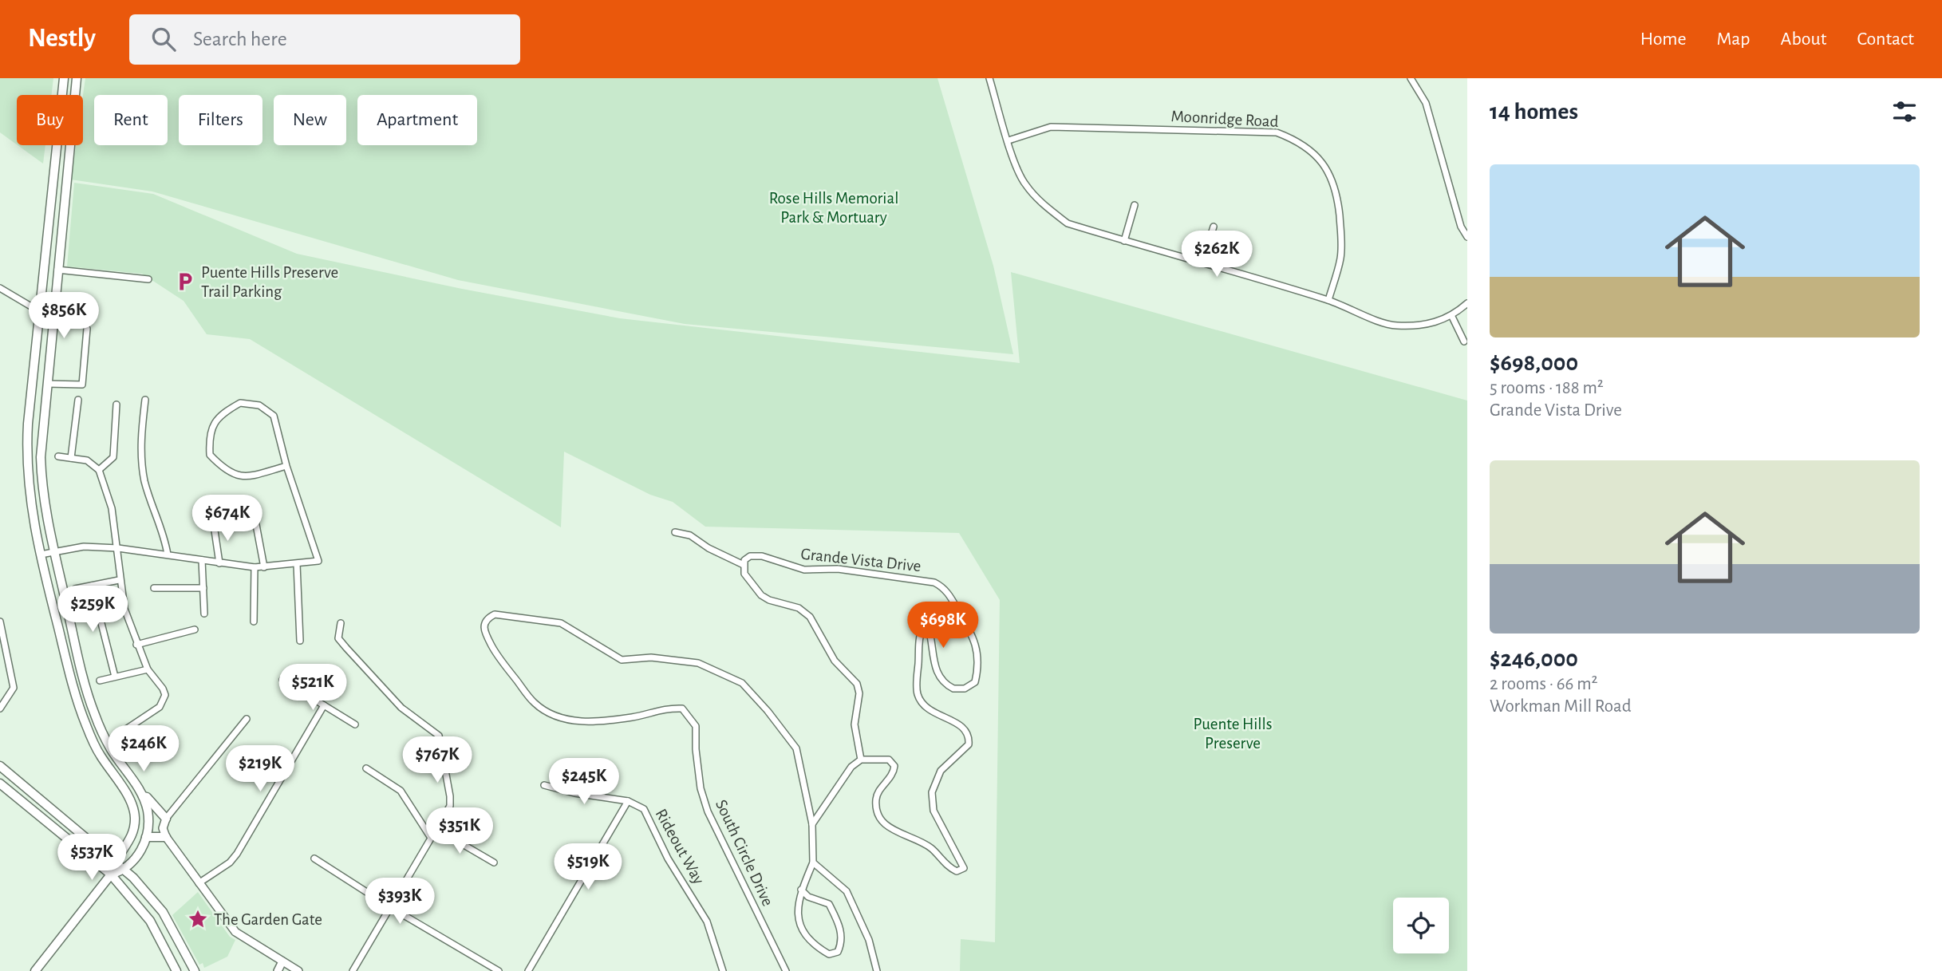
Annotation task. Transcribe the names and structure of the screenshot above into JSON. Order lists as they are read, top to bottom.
{
  "streets": {
    "street": [
      "Moonridge Road",
      "Grande Vista Drive",
      "Rideout Way",
      "South Circle Drive"
    ]
  },
  "parks": ["Rose Hills Memorial Park & Mortuary", "Puente Hills Preserve"],
  "places": {
    "parking": ["Puente Hills Preserve Trail Parking"],
    "place": ["The Garden Gate"]
  },
  "page": {
    "header": "Nestly",
    "search": "Search here",
    "nav": [
      "Home",
      "Map",
      "About",
      "Contact"
    ],
    "heading": "14 homes",
    "chip": [
      "Buy",
      "Rent",
      "Filters",
      "New",
      "Apartment"
    ],
    "list": [
      {
        "name": "$698,000",
        "note": "5 rooms · 188 m² · Grande Vista Drive"
      },
      {
        "name": "$246,000",
        "note": "2 rooms · 66 m² · Workman Mill Road"
      }
    ],
    "price": [
      "$262K",
      "$856K",
      "$674K",
      "$259K",
      "$698K",
      "$521K",
      "$246K",
      "$767K",
      "$219K",
      "$245K",
      "$351K",
      "$537K",
      "$519K",
      "$393K"
    ]
  }
}
